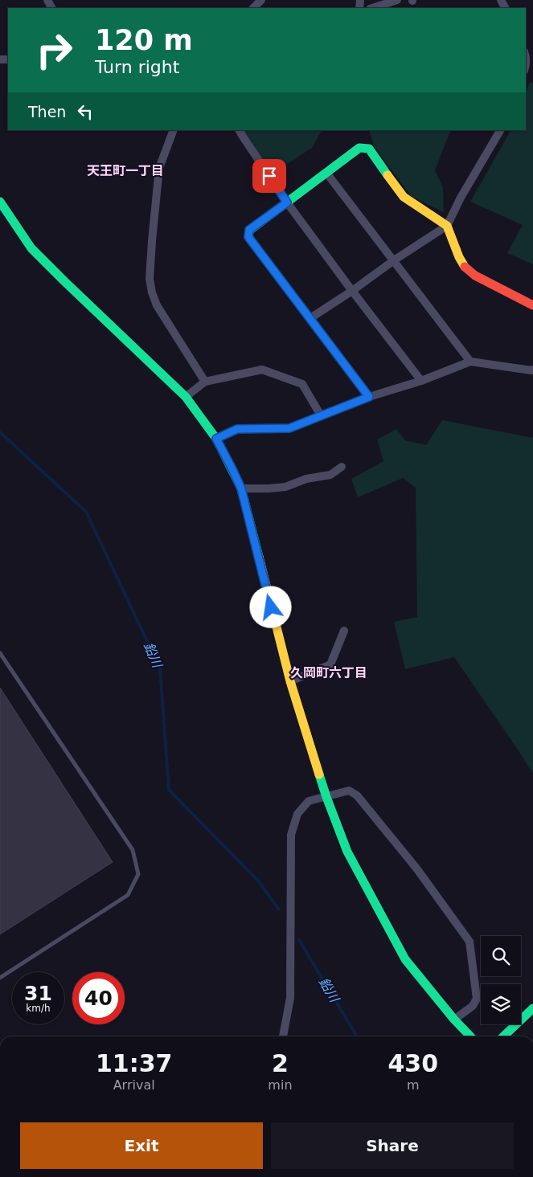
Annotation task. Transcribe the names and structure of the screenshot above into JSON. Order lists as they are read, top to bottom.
{
  "districts": ["天王町一丁目", "久岡町六丁目"],
  "water": ["鉛川"],
  "page": {
    "turn": ["120 m", "Turn right"],
    "then": "Then",
    "speed": "31 km/h",
    "limit": "40",
    "eta": [
      "11:37",
      "Arrival",
      "2",
      "min",
      "430",
      "m"
    ],
    "buttons": ["Exit", "Share"]
  }
}
